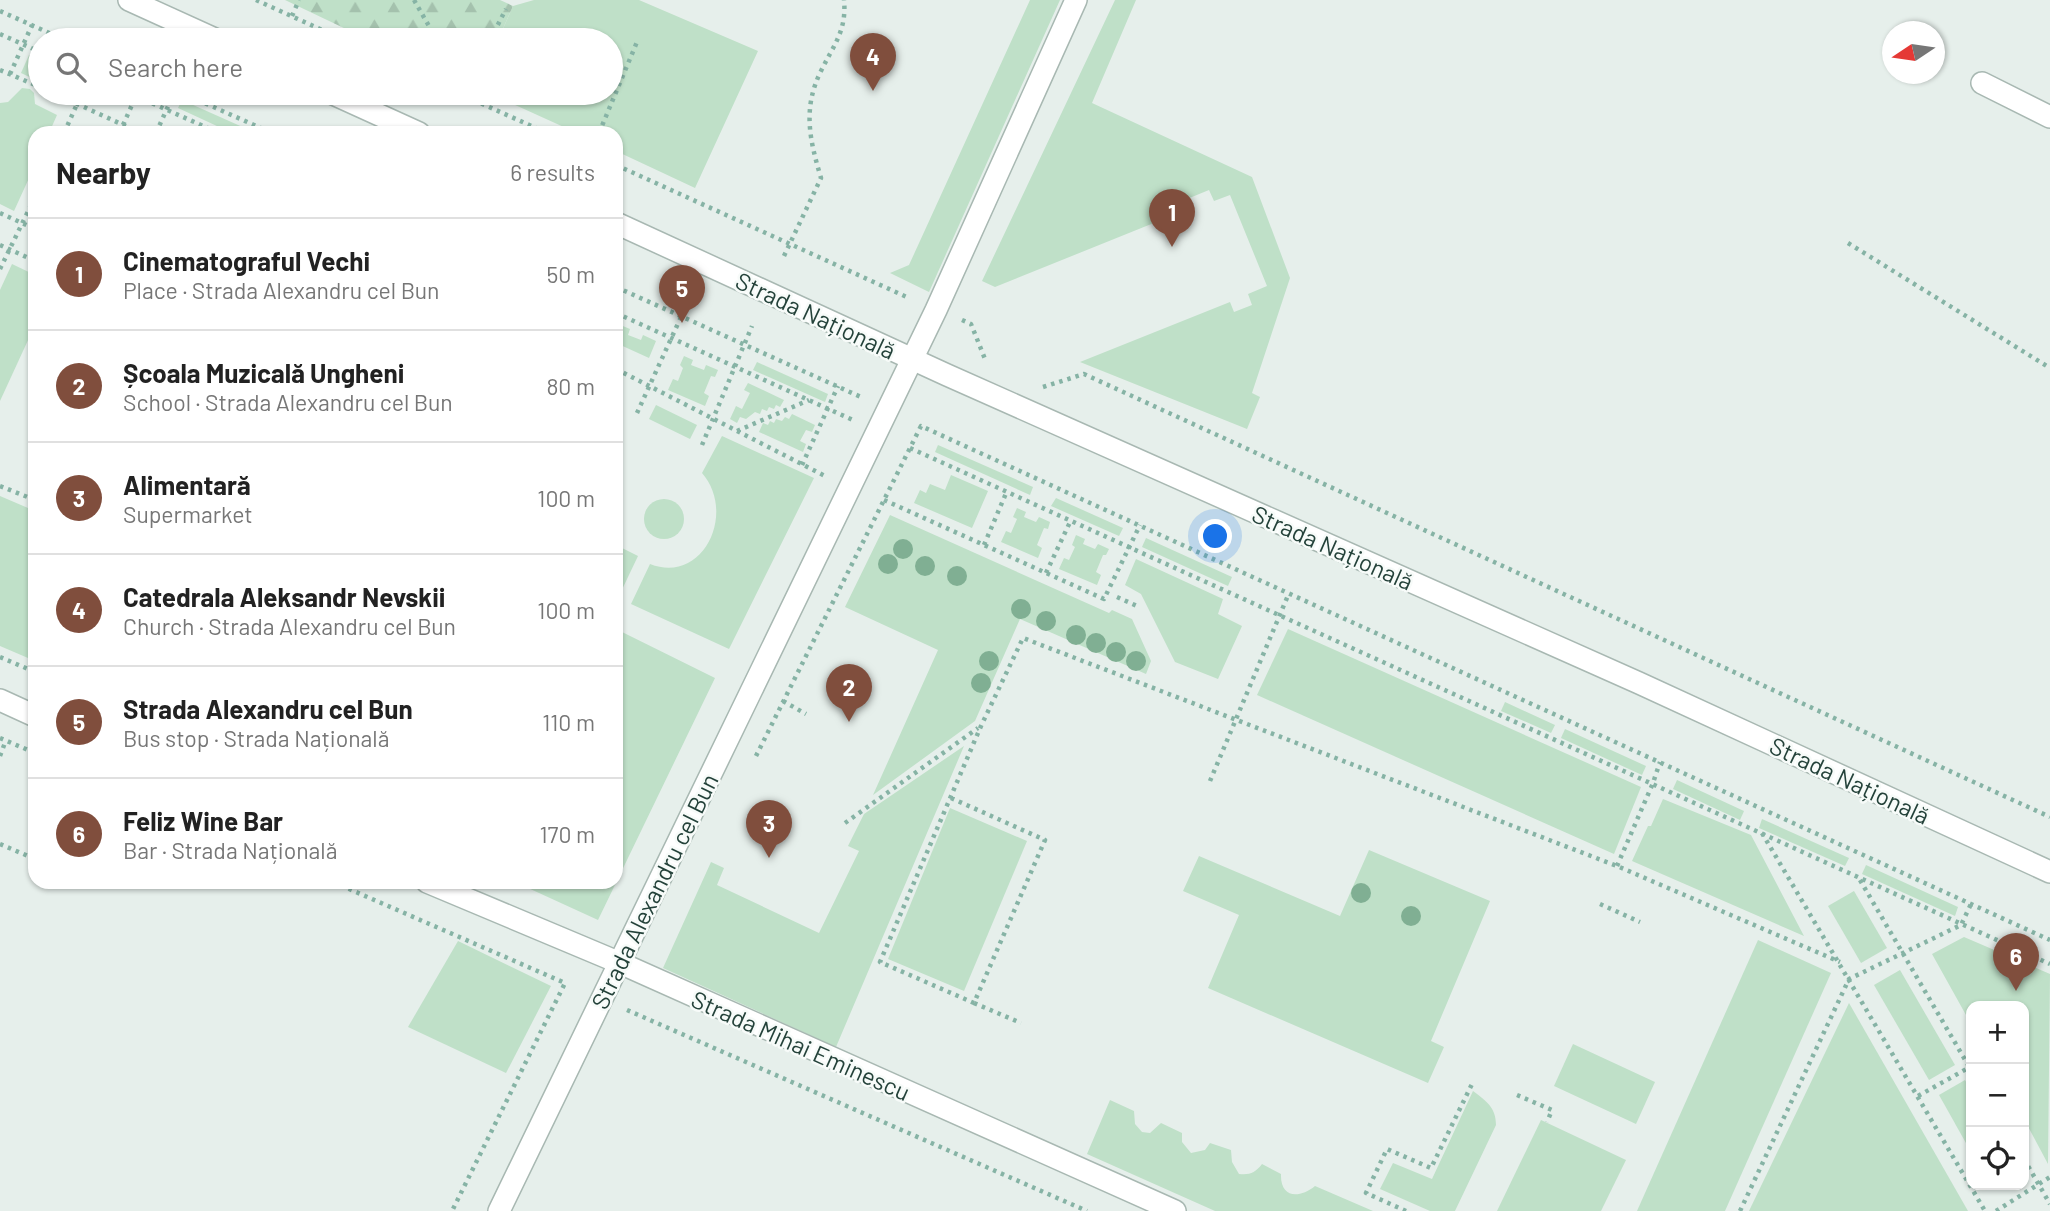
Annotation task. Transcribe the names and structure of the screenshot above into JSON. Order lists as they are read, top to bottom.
{
  "streets": {
    "street": ["Strada Națională", "Strada Alexandru cel Bun", "Strada Mihai Eminescu"]
  },
  "crossings": [
    ["Strada Națională", "Strada Alexandru cel Bun"],
    ["Strada Alexandru cel Bun", "Strada Mihai Eminescu"]
  ],
  "north": "left",
  "page": {
    "search": "Search here",
    "pins": [
      "4",
      "1",
      "5",
      "2",
      "3",
      "6"
    ],
    "heading": ["Nearby", "6 results"],
    "list": [
      {
        "mark": "1",
        "name": "Cinematograful Vechi",
        "note": "Place · Strada Alexandru cel Bun",
        "value": "50 m"
      },
      {
        "mark": "2",
        "name": "Școala Muzicală Ungheni",
        "note": "School · Strada Alexandru cel Bun",
        "value": "80 m"
      },
      {
        "mark": "3",
        "name": "Alimentară",
        "note": "Supermarket",
        "value": "100 m"
      },
      {
        "mark": "4",
        "name": "Catedrala Aleksandr Nevskii",
        "note": "Church · Strada Alexandru cel Bun",
        "value": "100 m"
      },
      {
        "mark": "5",
        "name": "Strada Alexandru cel Bun",
        "note": "Bus stop · Strada Națională",
        "value": "110 m"
      },
      {
        "mark": "6",
        "name": "Feliz Wine Bar",
        "note": "Bar · Strada Națională",
        "value": "170 m"
      }
    ],
    "map_buttons": ["+", "−"]
  }
}
